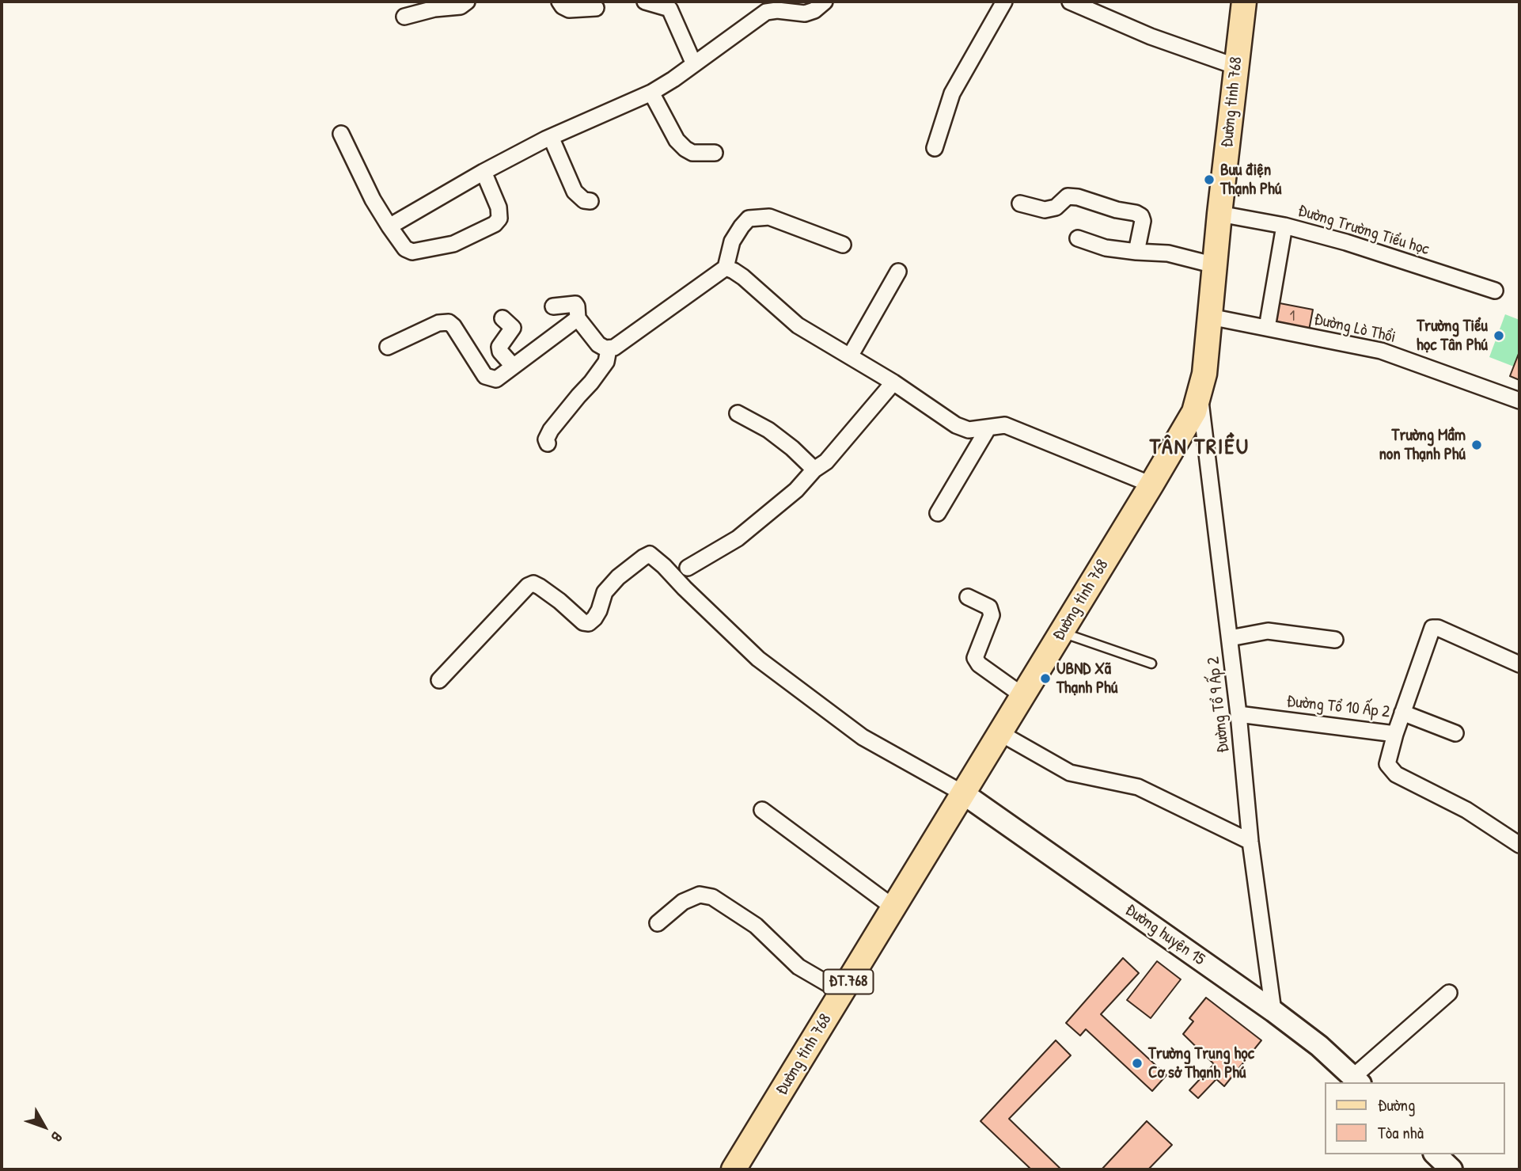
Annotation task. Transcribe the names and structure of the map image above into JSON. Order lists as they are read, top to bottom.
{
  "streets": {
    "main road": ["Đường tỉnh 768", "ĐT.768"],
    "street": [
      "Đường Trường Tiểu học",
      "Đường Lò Thổi",
      "Đường Tổ 9 Ấp 2",
      "Đường Tổ 10 Ấp 2",
      "Đường huyện 15"
    ]
  },
  "crossings": [
    ["Đường tỉnh 768", "Đường Trường Tiểu học"],
    ["Đường tỉnh 768", "Đường Lò Thổi"],
    ["Đường tỉnh 768", "Đường Tổ 9 Ấp 2"],
    ["Đường tỉnh 768", "Đường huyện 15"],
    ["Đường Tổ 9 Ấp 2", "Đường Tổ 10 Ấp 2"],
    ["Đường Tổ 9 Ấp 2", "Đường huyện 15"]
  ],
  "districts": ["TÂN TRIỀU"],
  "places": [
    "Bưu điện Thạnh Phú",
    "Trường Tiểu học Tân Phú",
    "Trường Mầm non Thạnh Phú",
    "UBND Xã Thạnh Phú",
    "Trường Trung học Cơ sở Thạnh Phú"
  ],
  "house_numbers": ["1"],
  "legend": ["Đường", "Tòa nhà"],
  "north": "bottom right"
}
